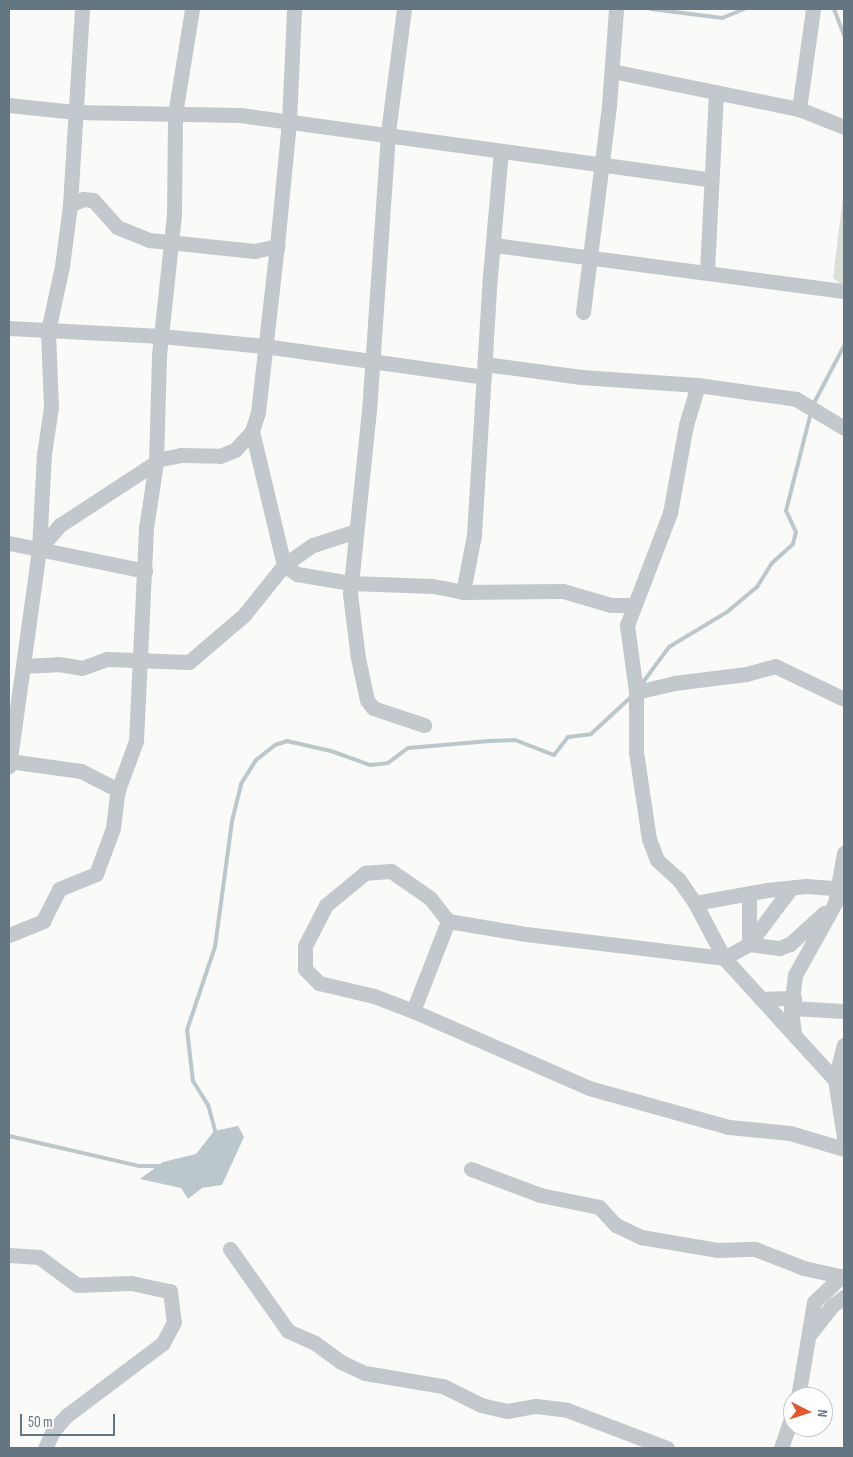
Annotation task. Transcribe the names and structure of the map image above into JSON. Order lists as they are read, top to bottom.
{
  "scale_bar": "50 m",
  "north": "right"
}
